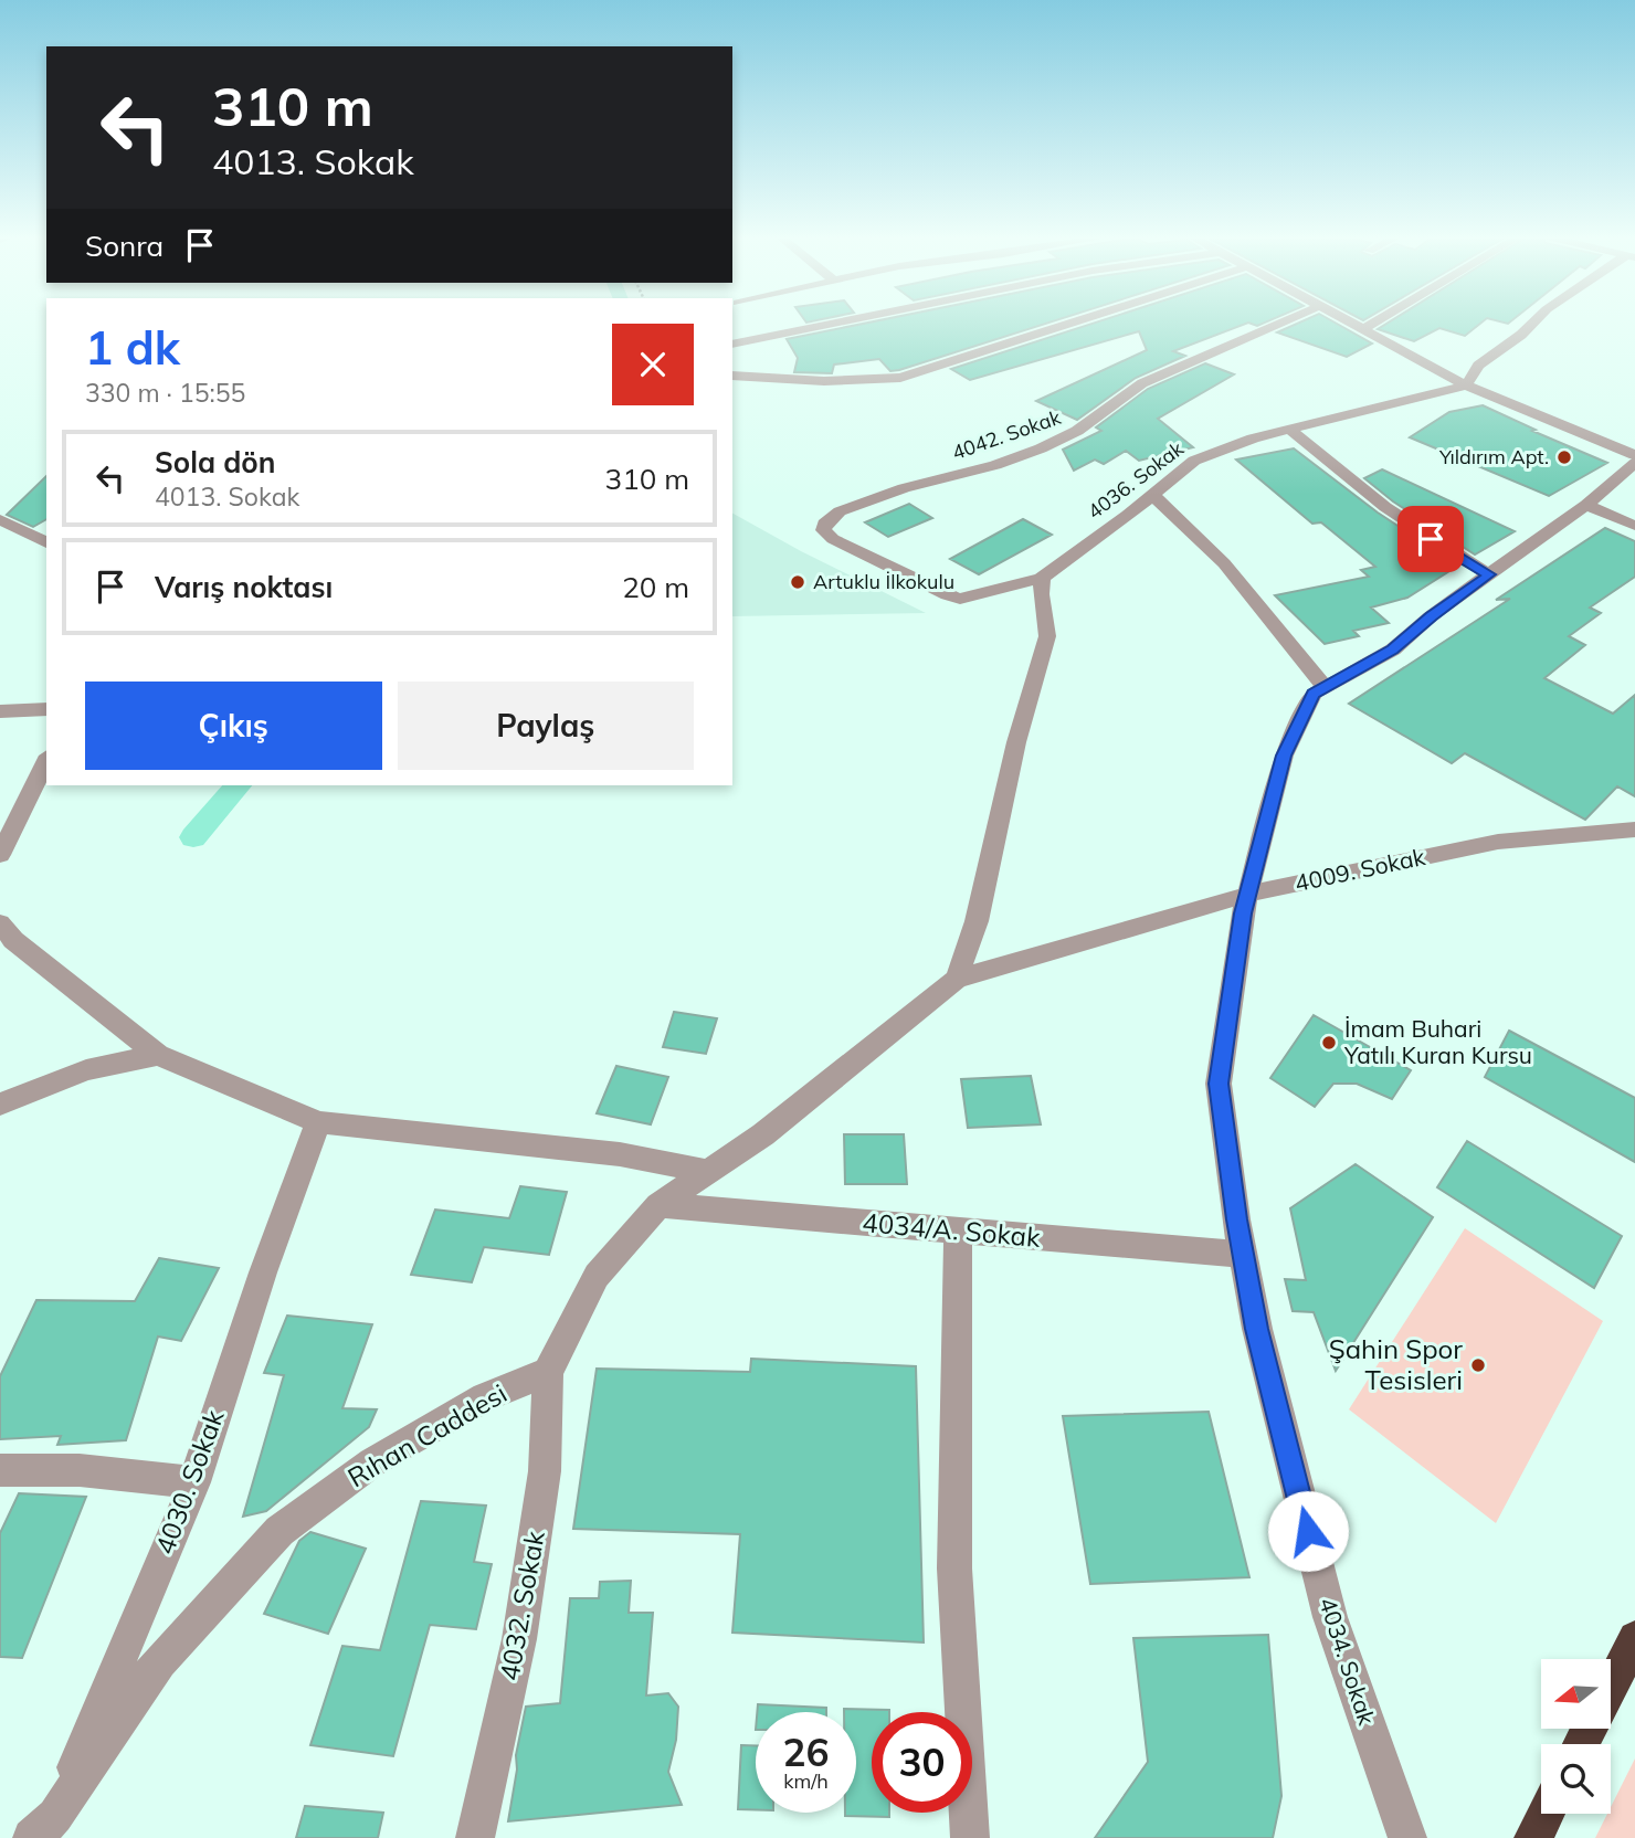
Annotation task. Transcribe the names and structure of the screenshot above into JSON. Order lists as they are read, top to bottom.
{
  "streets": {
    "street": [
      "4042. Sokak",
      "4036. Sokak",
      "4009. Sokak",
      "4034/A. Sokak",
      "Rıhan Caddesi",
      "4030. Sokak",
      "4032. Sokak",
      "4034. Sokak"
    ]
  },
  "crossings": [
    ["4042. Sokak", "4036. Sokak"],
    ["4009. Sokak", "4034. Sokak"],
    ["4034/A. Sokak", "4034. Sokak"],
    ["Rıhan Caddesi", "4030. Sokak"],
    ["Rıhan Caddesi", "4032. Sokak"]
  ],
  "places": [
    "Yıldırım Apt.",
    "Artuklu İlkokulu",
    "İmam Buhari Yatılı Kuran Kursu",
    "Şahin Spor Tesisleri"
  ],
  "north": "left",
  "page": {
    "turn": ["310 m", "4013. Sokak"],
    "then": "Sonra",
    "heading": ["1 dk", "330 m · 15:55"],
    "list": [
      {
        "name": "Sola dön",
        "note": "4013. Sokak",
        "value": "310 m"
      },
      {
        "name": "Varış noktası",
        "value": "20 m"
      }
    ],
    "buttons": ["Çıkış", "Paylaş"],
    "speed": "26 km/h",
    "limit": "30"
  }
}
